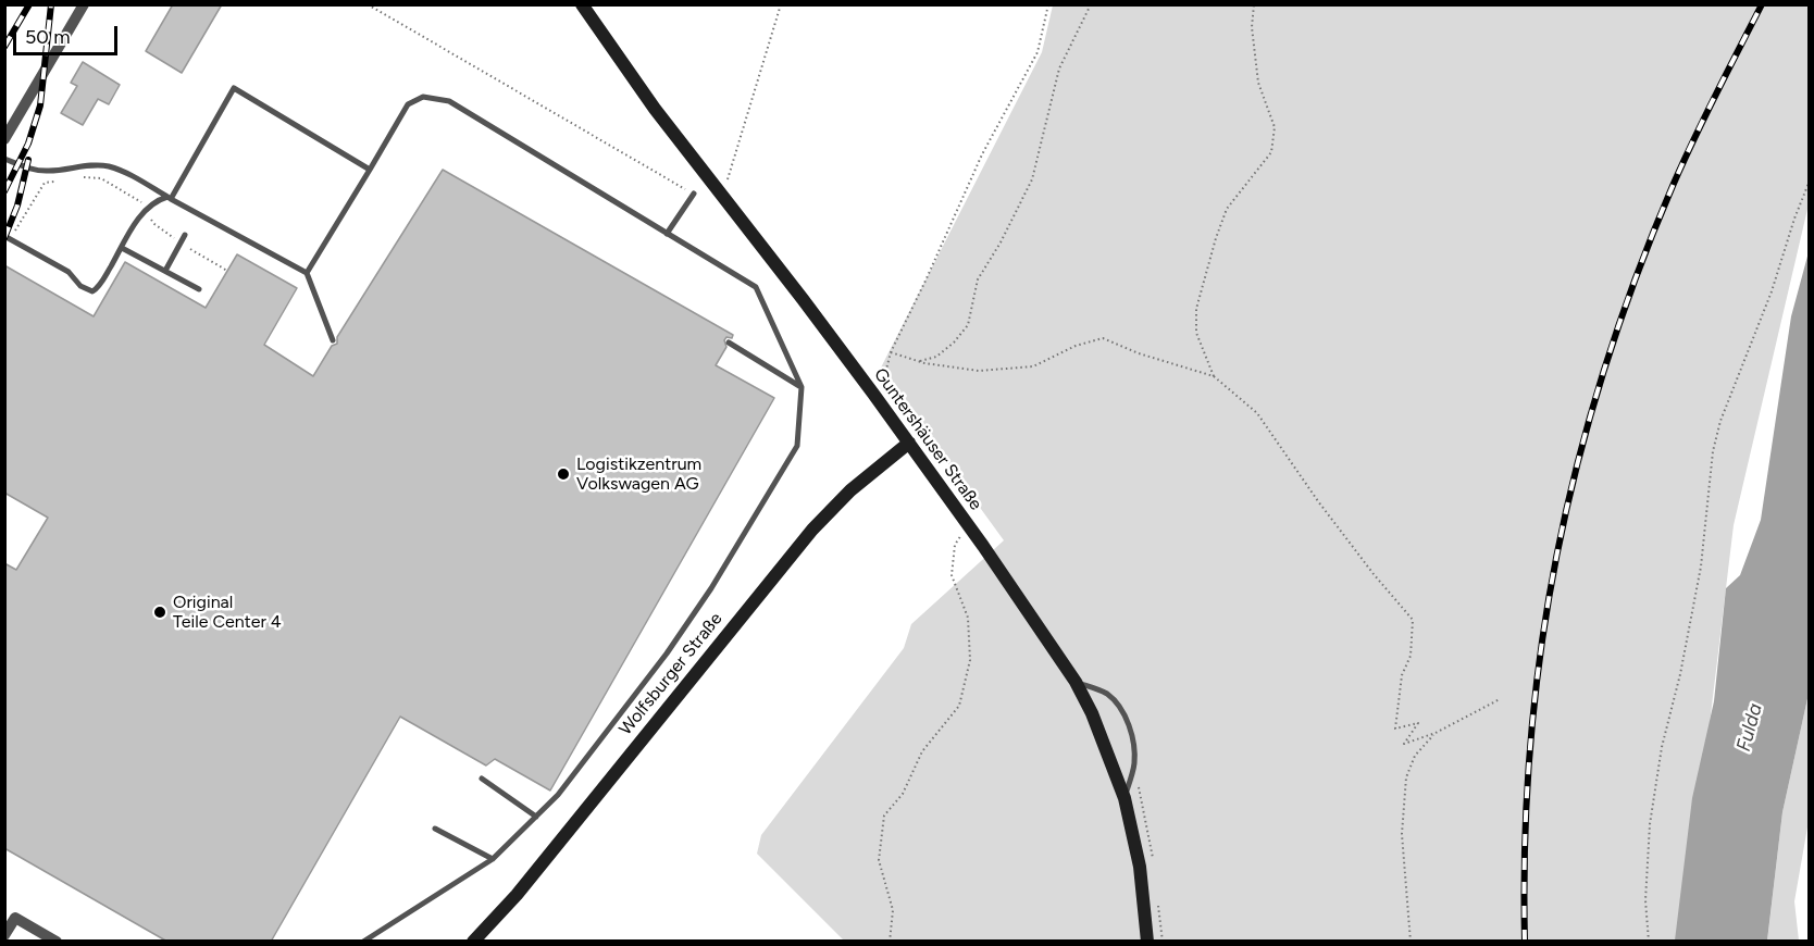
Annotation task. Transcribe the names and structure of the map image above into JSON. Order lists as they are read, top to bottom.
{
  "streets": {
    "street": ["Guntershäuser Straße", "Wolfsburger Straße"]
  },
  "crossings": [
    ["Guntershäuser Straße", "Wolfsburger Straße"]
  ],
  "water": ["Fulda"],
  "places": ["Logistikzentrum Volkswagen AG", "Original Teile Center 4"],
  "scale_bar": "50 m"
}
